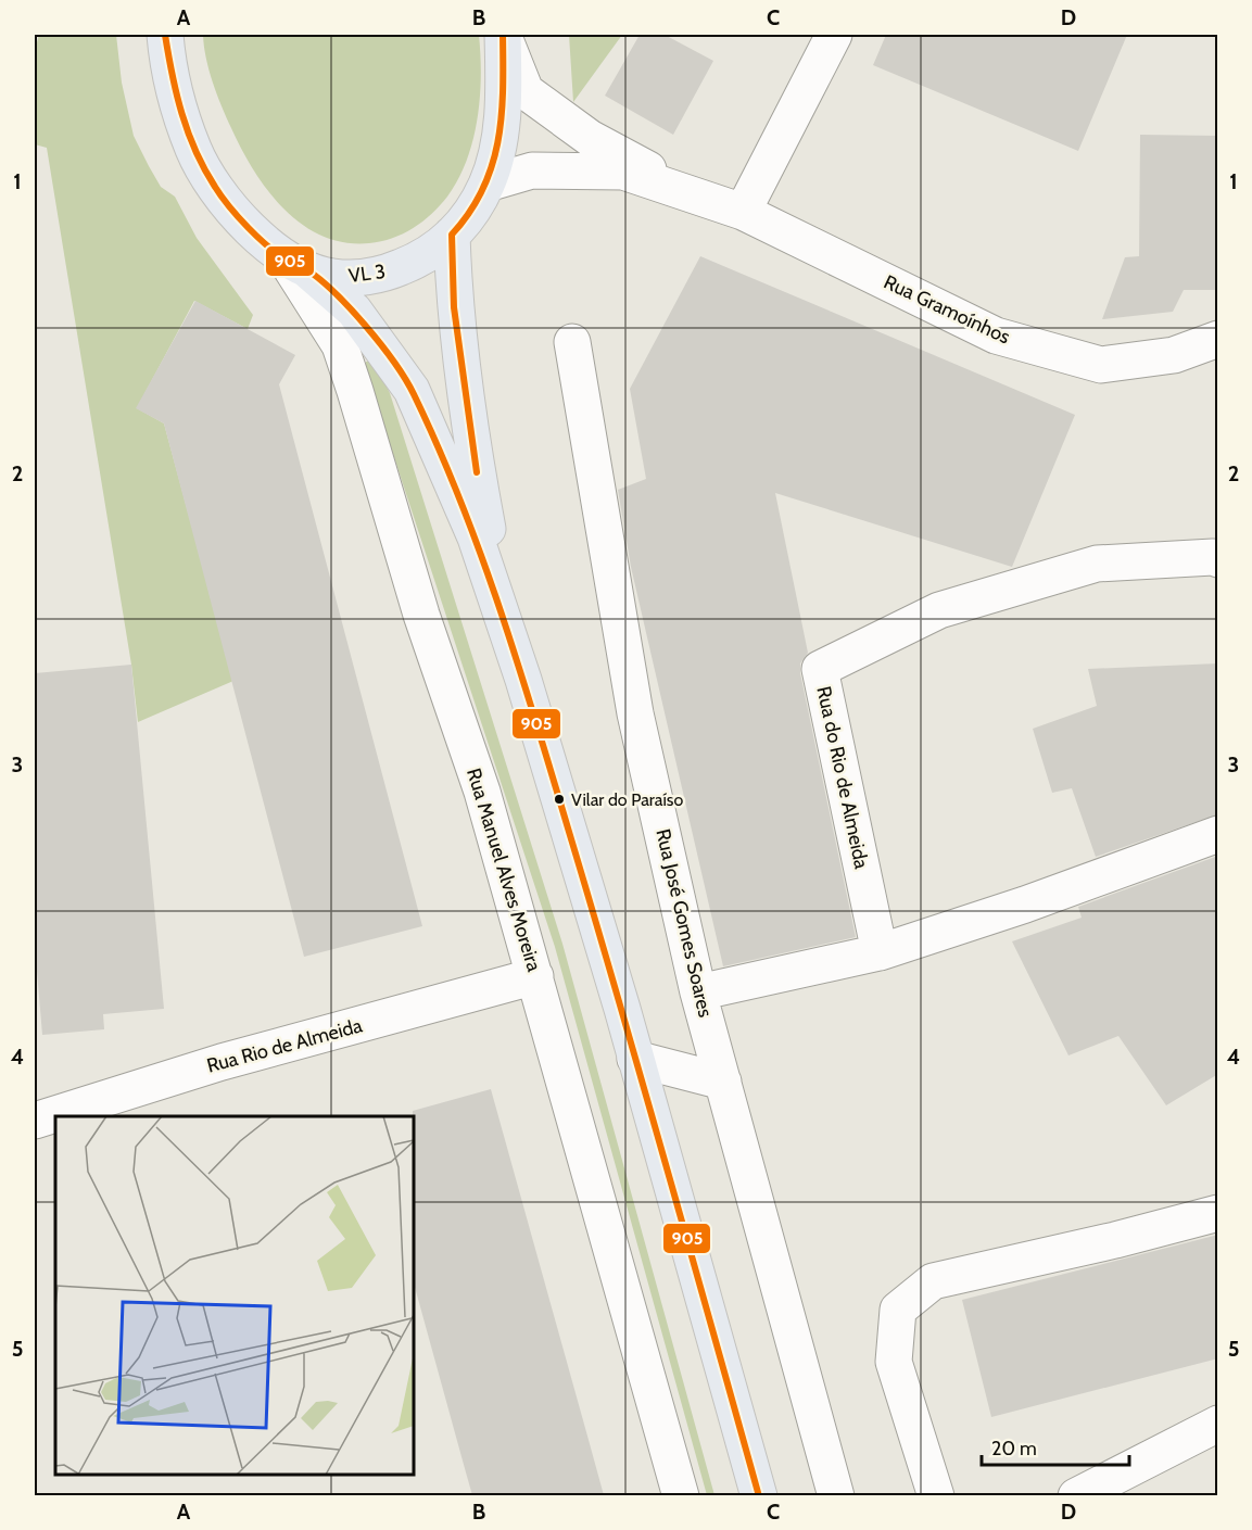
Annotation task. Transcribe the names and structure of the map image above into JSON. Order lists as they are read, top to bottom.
{
  "streets": {
    "main road": ["VL 3"],
    "street": [
      "Rua Gramoínhos",
      "Rua do Rio de Almeida",
      "Rua Manuel Alves Moreira",
      "Rua José Gomes Soares",
      "Rua Rio de Almeida"
    ]
  },
  "crossings": [
    ["VL 3", "Rua Gramoínhos"],
    ["VL 3", "Rua Manuel Alves Moreira"],
    ["Rua Manuel Alves Moreira", "Rua Rio de Almeida"]
  ],
  "places": ["Vilar do Paraíso"],
  "lines": ["transit line 905"],
  "scale_bar": "20 m",
  "grid": {
    "columns": [
      "A",
      "B",
      "C",
      "D"
    ],
    "rows": [
      "1",
      "2",
      "3",
      "4",
      "5"
    ]
  }
}
